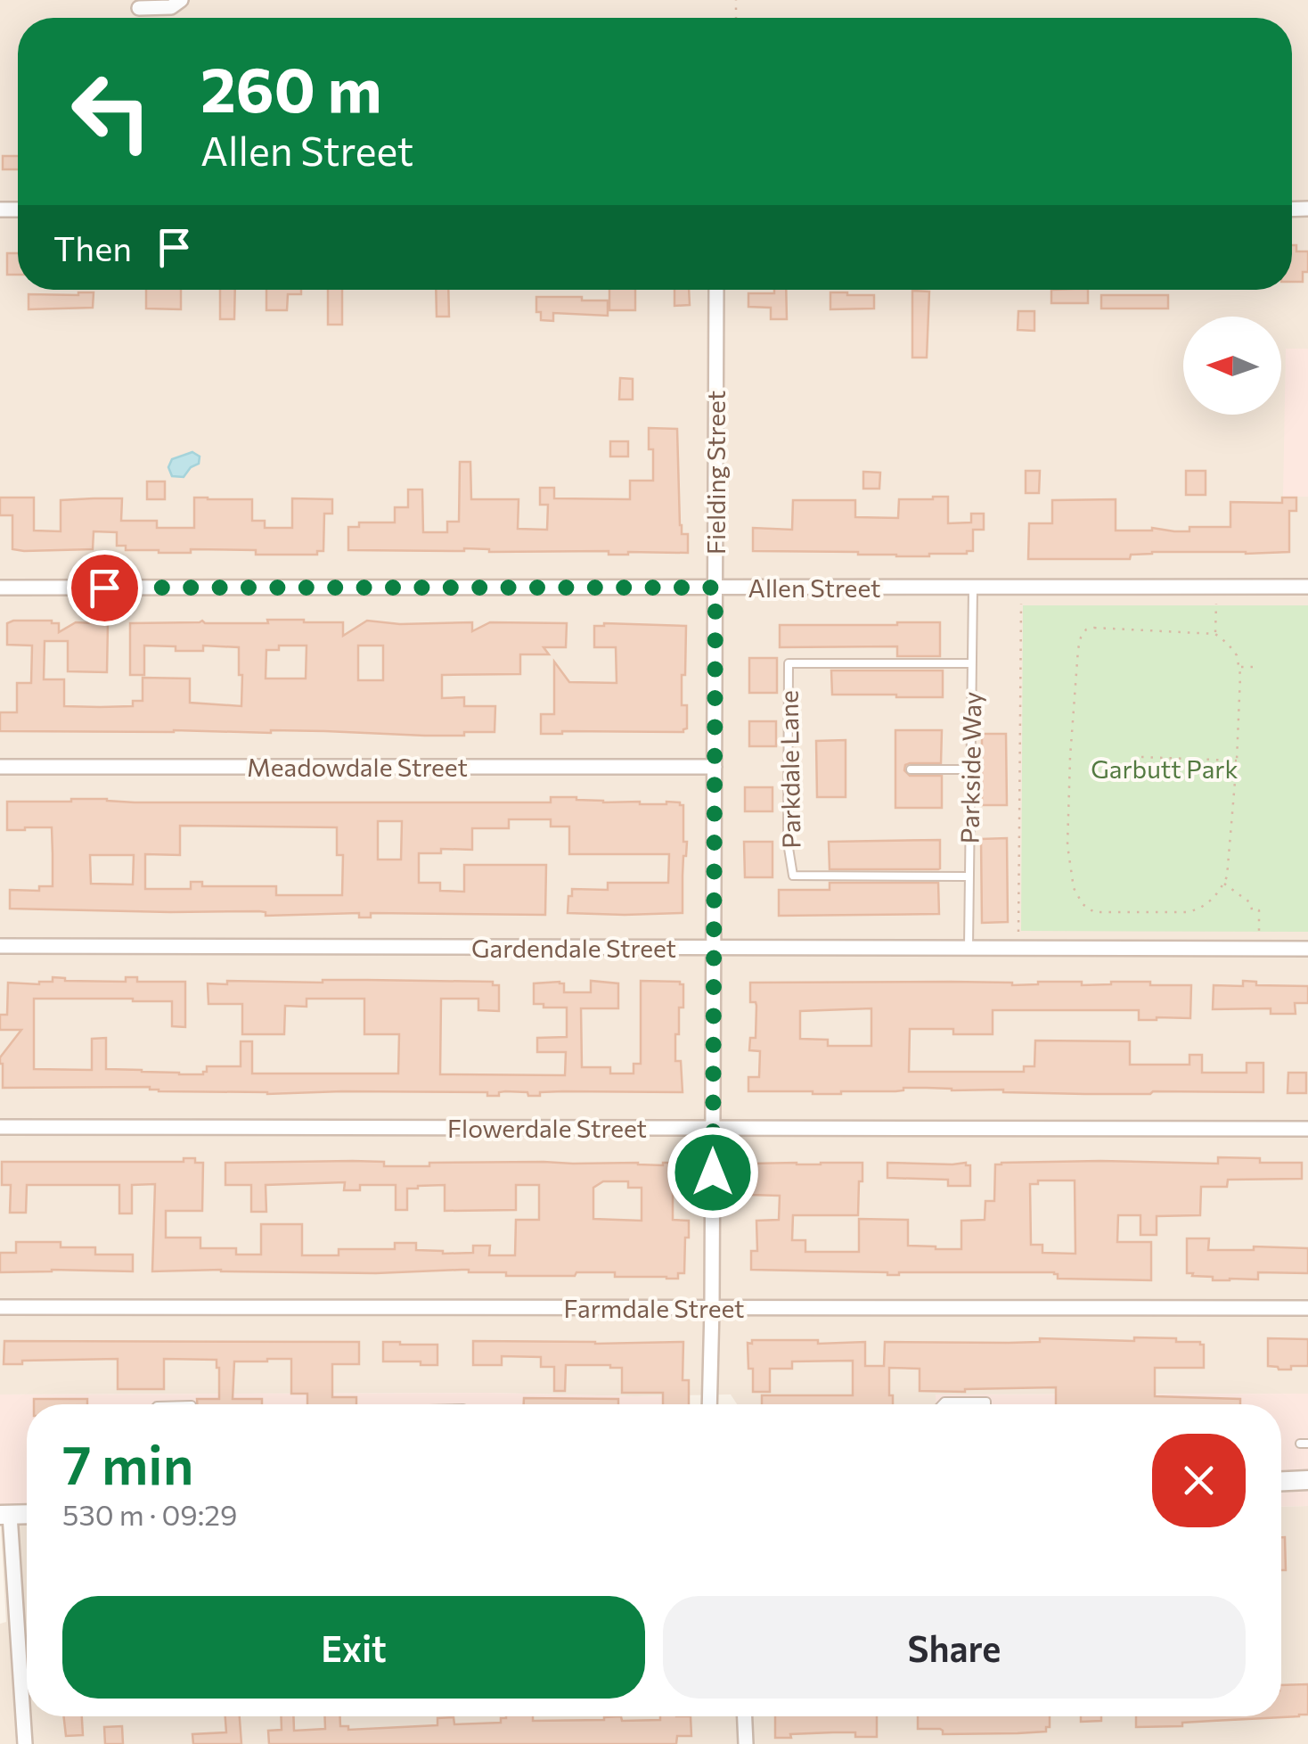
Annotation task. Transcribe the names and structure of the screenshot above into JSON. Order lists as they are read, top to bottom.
{
  "streets": {
    "street": [
      "Fielding Street",
      "Allen Street",
      "Meadowdale Street",
      "Gardendale Street",
      "Flowerdale Street",
      "Farmdale Street"
    ],
    "lane": ["Parkside Way", "Parkdale Lane"]
  },
  "crossings": [
    ["Fielding Street", "Allen Street"],
    ["Fielding Street", "Meadowdale Street"],
    ["Fielding Street", "Gardendale Street"],
    ["Fielding Street", "Flowerdale Street"],
    ["Fielding Street", "Farmdale Street"],
    ["Allen Street", "Parkside Way"],
    ["Parkside Way", "Parkdale Lane"],
    ["Parkside Way", "Gardendale Street"]
  ],
  "parks": ["Garbutt Park"],
  "north": "left",
  "page": {
    "turn": ["260 m", "Allen Street"],
    "then": "Then",
    "heading": ["7 min", "530 m · 09:29"],
    "buttons": ["Exit", "Share"]
  }
}
